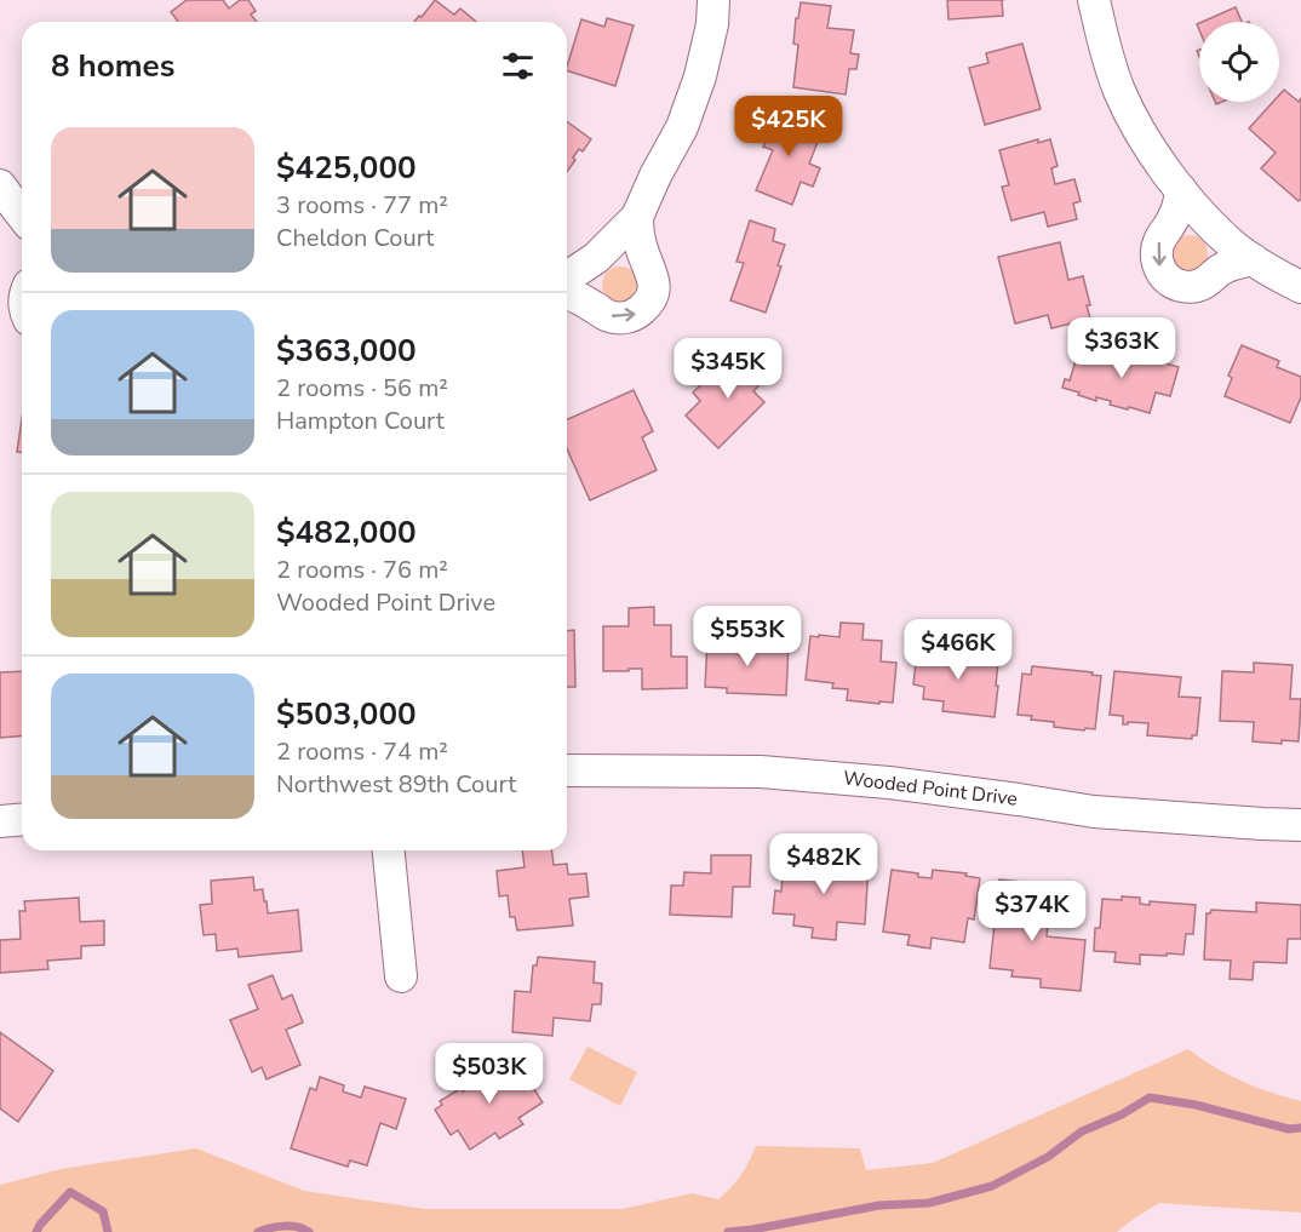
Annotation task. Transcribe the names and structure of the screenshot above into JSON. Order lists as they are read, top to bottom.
{
  "streets": {
    "street": ["Wooded Point Drive"]
  },
  "page": {
    "heading": "8 homes",
    "price": [
      "$425K",
      "$363K",
      "$345K",
      "$553K",
      "$466K",
      "$482K",
      "$374K",
      "$503K"
    ],
    "list": [
      {
        "name": "$425,000",
        "note": "3 rooms · 77 m² · Cheldon Court"
      },
      {
        "name": "$363,000",
        "note": "2 rooms · 56 m² · Hampton Court"
      },
      {
        "name": "$482,000",
        "note": "2 rooms · 76 m² · Wooded Point Drive"
      },
      {
        "name": "$503,000",
        "note": "2 rooms · 74 m² · Northwest 89th Court"
      }
    ]
  }
}
